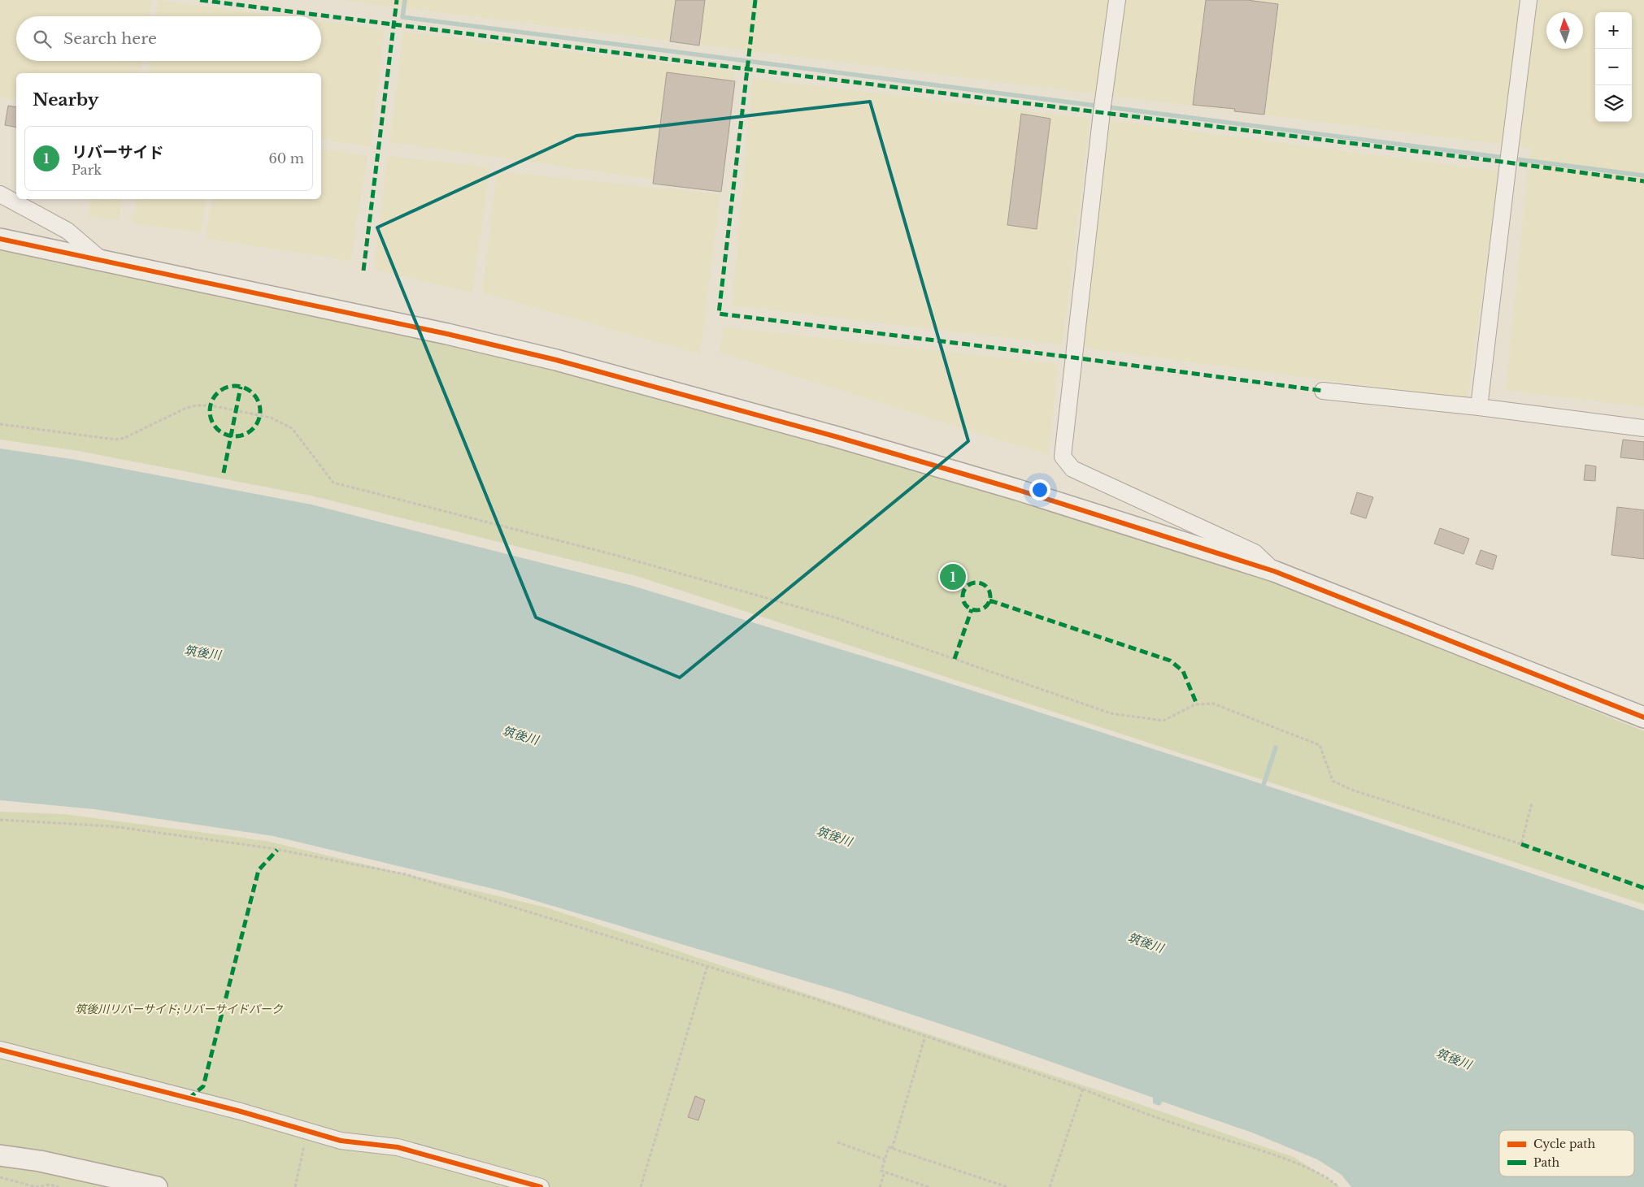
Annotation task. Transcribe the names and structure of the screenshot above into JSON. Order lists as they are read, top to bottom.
{
  "water": ["筑後川"],
  "parks": ["筑後川リバーサイド;リバーサイドパーク"],
  "legend": ["Cycle path", "Path"],
  "north": "top",
  "page": {
    "map_buttons": ["+", "−"],
    "search": "Search here",
    "heading": "Nearby",
    "list": [
      {
        "mark": "1",
        "name": "リバーサイド",
        "note": "Park",
        "value": "60 m"
      }
    ],
    "pins": "1"
  }
}
